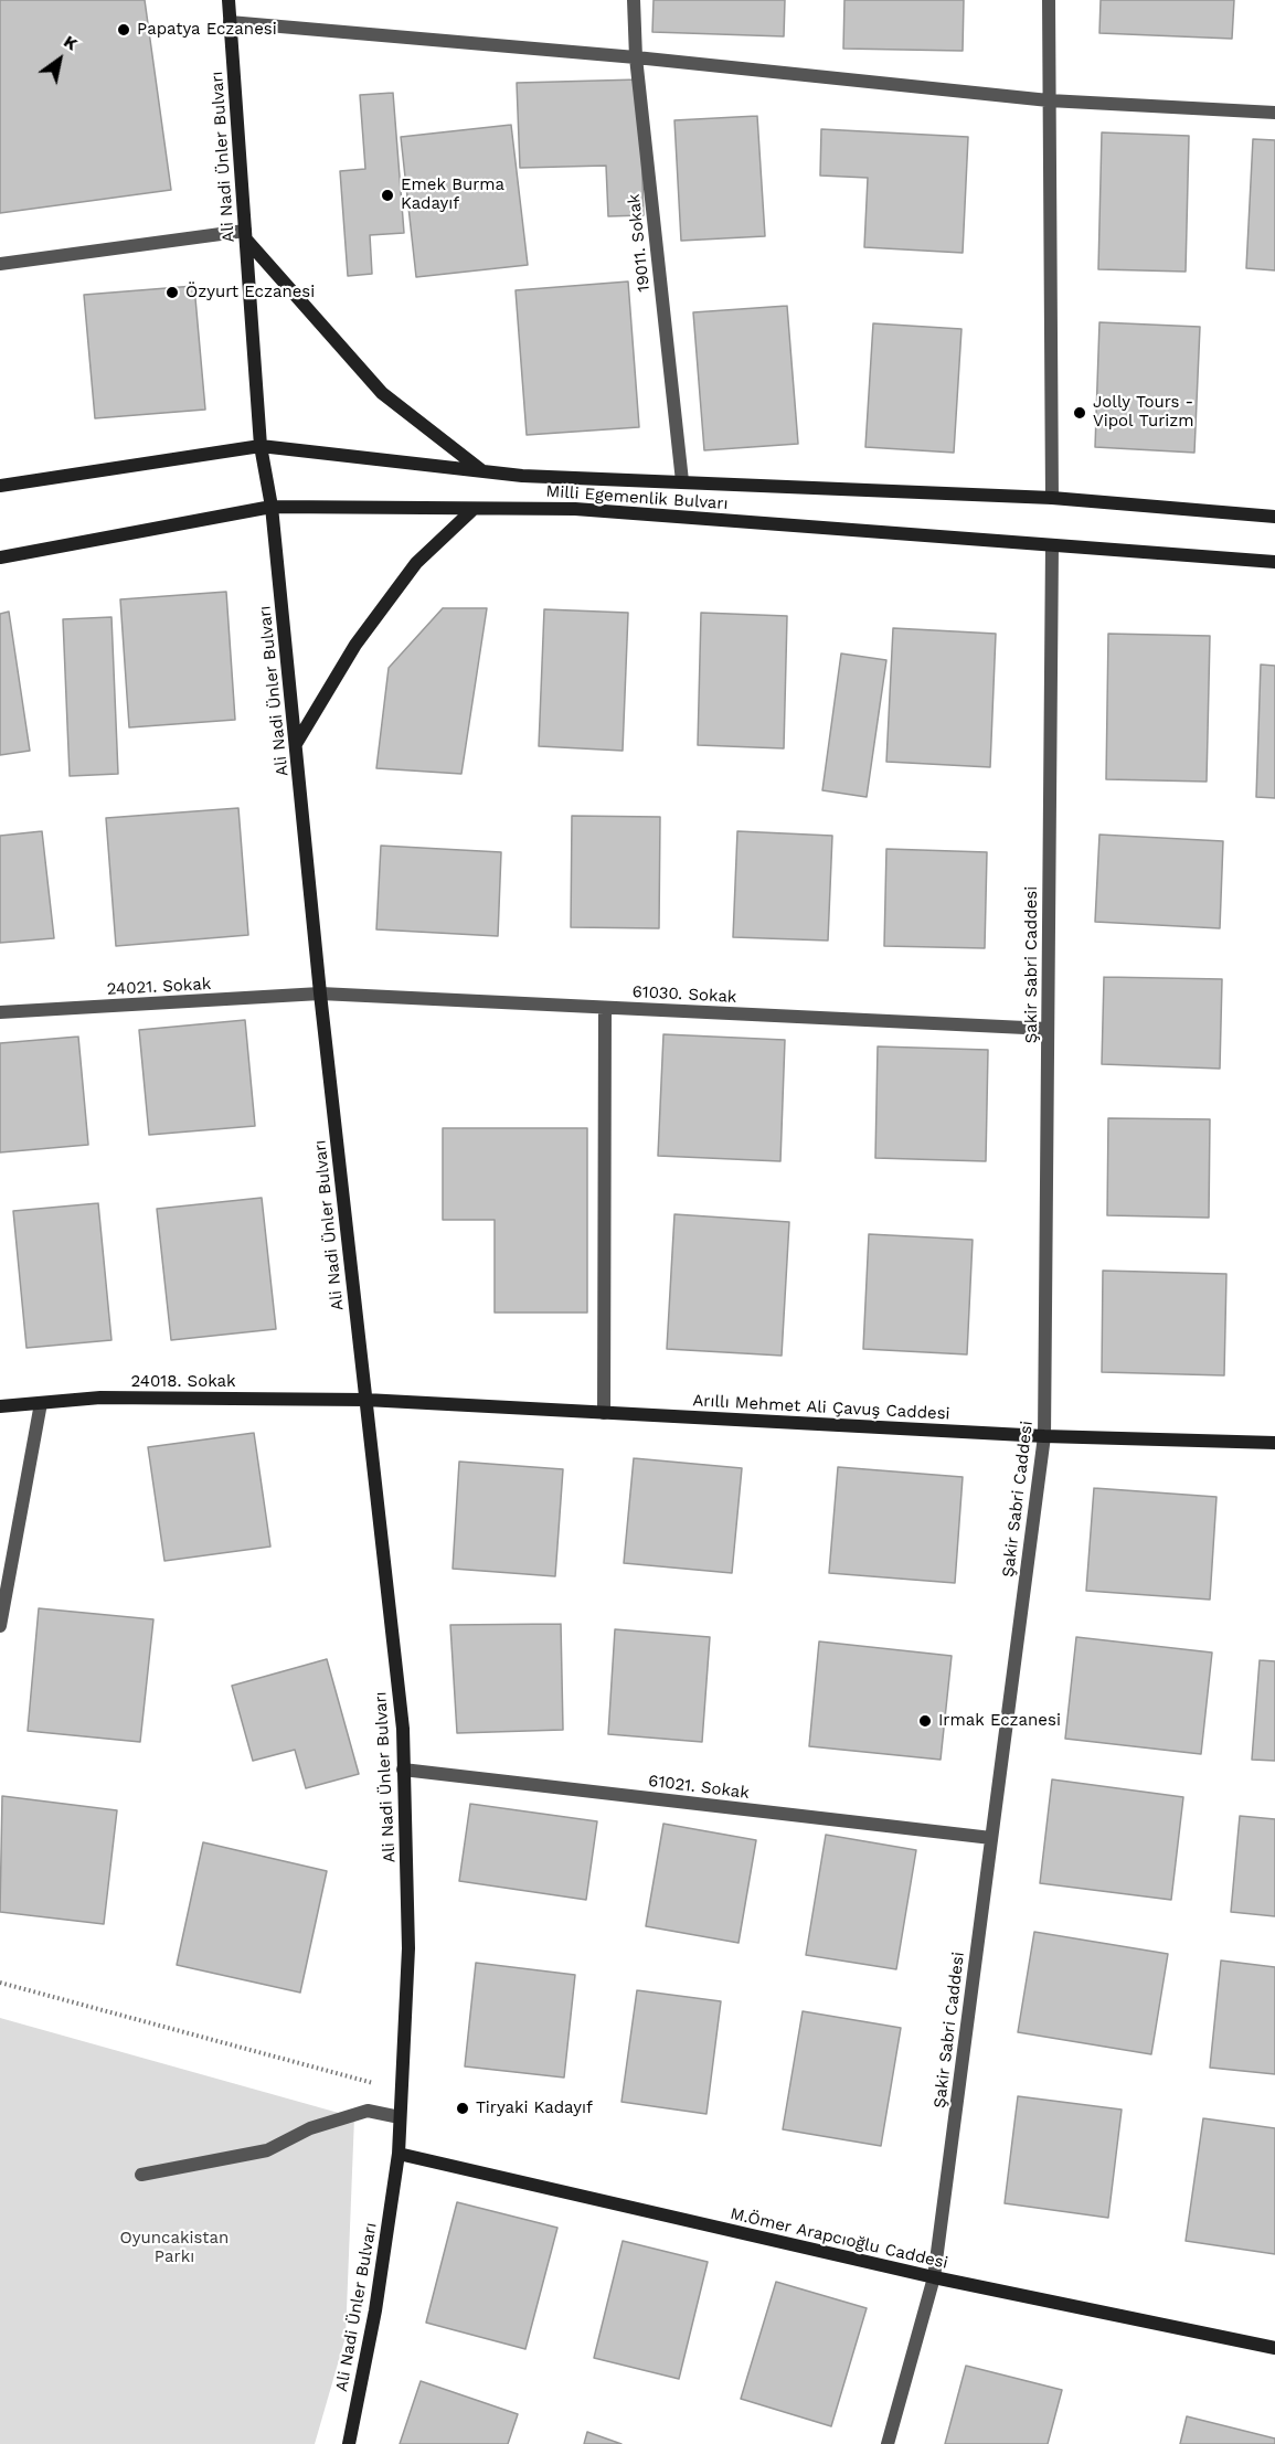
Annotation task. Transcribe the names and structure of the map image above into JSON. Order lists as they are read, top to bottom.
{
  "streets": {
    "street": [
      "Ali Nadi Ünler Bulvarı",
      "19011. Sokak",
      "Milli Egemenlik Bulvarı",
      "Şakir Sabri Caddesi",
      "24021. Sokak",
      "61030. Sokak",
      "24018. Sokak",
      "Arıllı Mehmet Ali Çavuş Caddesi",
      "61021. Sokak",
      "M.Ömer Arapcıoğlu Caddesi"
    ]
  },
  "crossings": [
    ["Ali Nadi Ünler Bulvarı", "Milli Egemenlik Bulvarı"],
    ["Ali Nadi Ünler Bulvarı", "24021. Sokak"],
    ["Ali Nadi Ünler Bulvarı", "61030. Sokak"],
    ["Ali Nadi Ünler Bulvarı", "24018. Sokak"],
    ["Ali Nadi Ünler Bulvarı", "Arıllı Mehmet Ali Çavuş Caddesi"],
    ["Ali Nadi Ünler Bulvarı", "61021. Sokak"],
    ["Ali Nadi Ünler Bulvarı", "M.Ömer Arapcıoğlu Caddesi"],
    ["19011. Sokak", "Milli Egemenlik Bulvarı"],
    ["Milli Egemenlik Bulvarı", "Şakir Sabri Caddesi"],
    ["Şakir Sabri Caddesi", "61030. Sokak"],
    ["Şakir Sabri Caddesi", "Arıllı Mehmet Ali Çavuş Caddesi"],
    ["Şakir Sabri Caddesi", "61021. Sokak"],
    ["Şakir Sabri Caddesi", "M.Ömer Arapcıoğlu Caddesi"],
    ["24021. Sokak", "61030. Sokak"],
    ["24018. Sokak", "Arıllı Mehmet Ali Çavuş Caddesi"]
  ],
  "parks": ["Oyuncakistan Parkı"],
  "places": [
    "Papatya Eczanesi",
    "Emek Burma Kadayıf",
    "Özyurt Eczanesi",
    "Jolly Tours - Vipol Turizm",
    "Irmak Eczanesi",
    "Tiryaki Kadayıf"
  ],
  "north": "top right"
}
